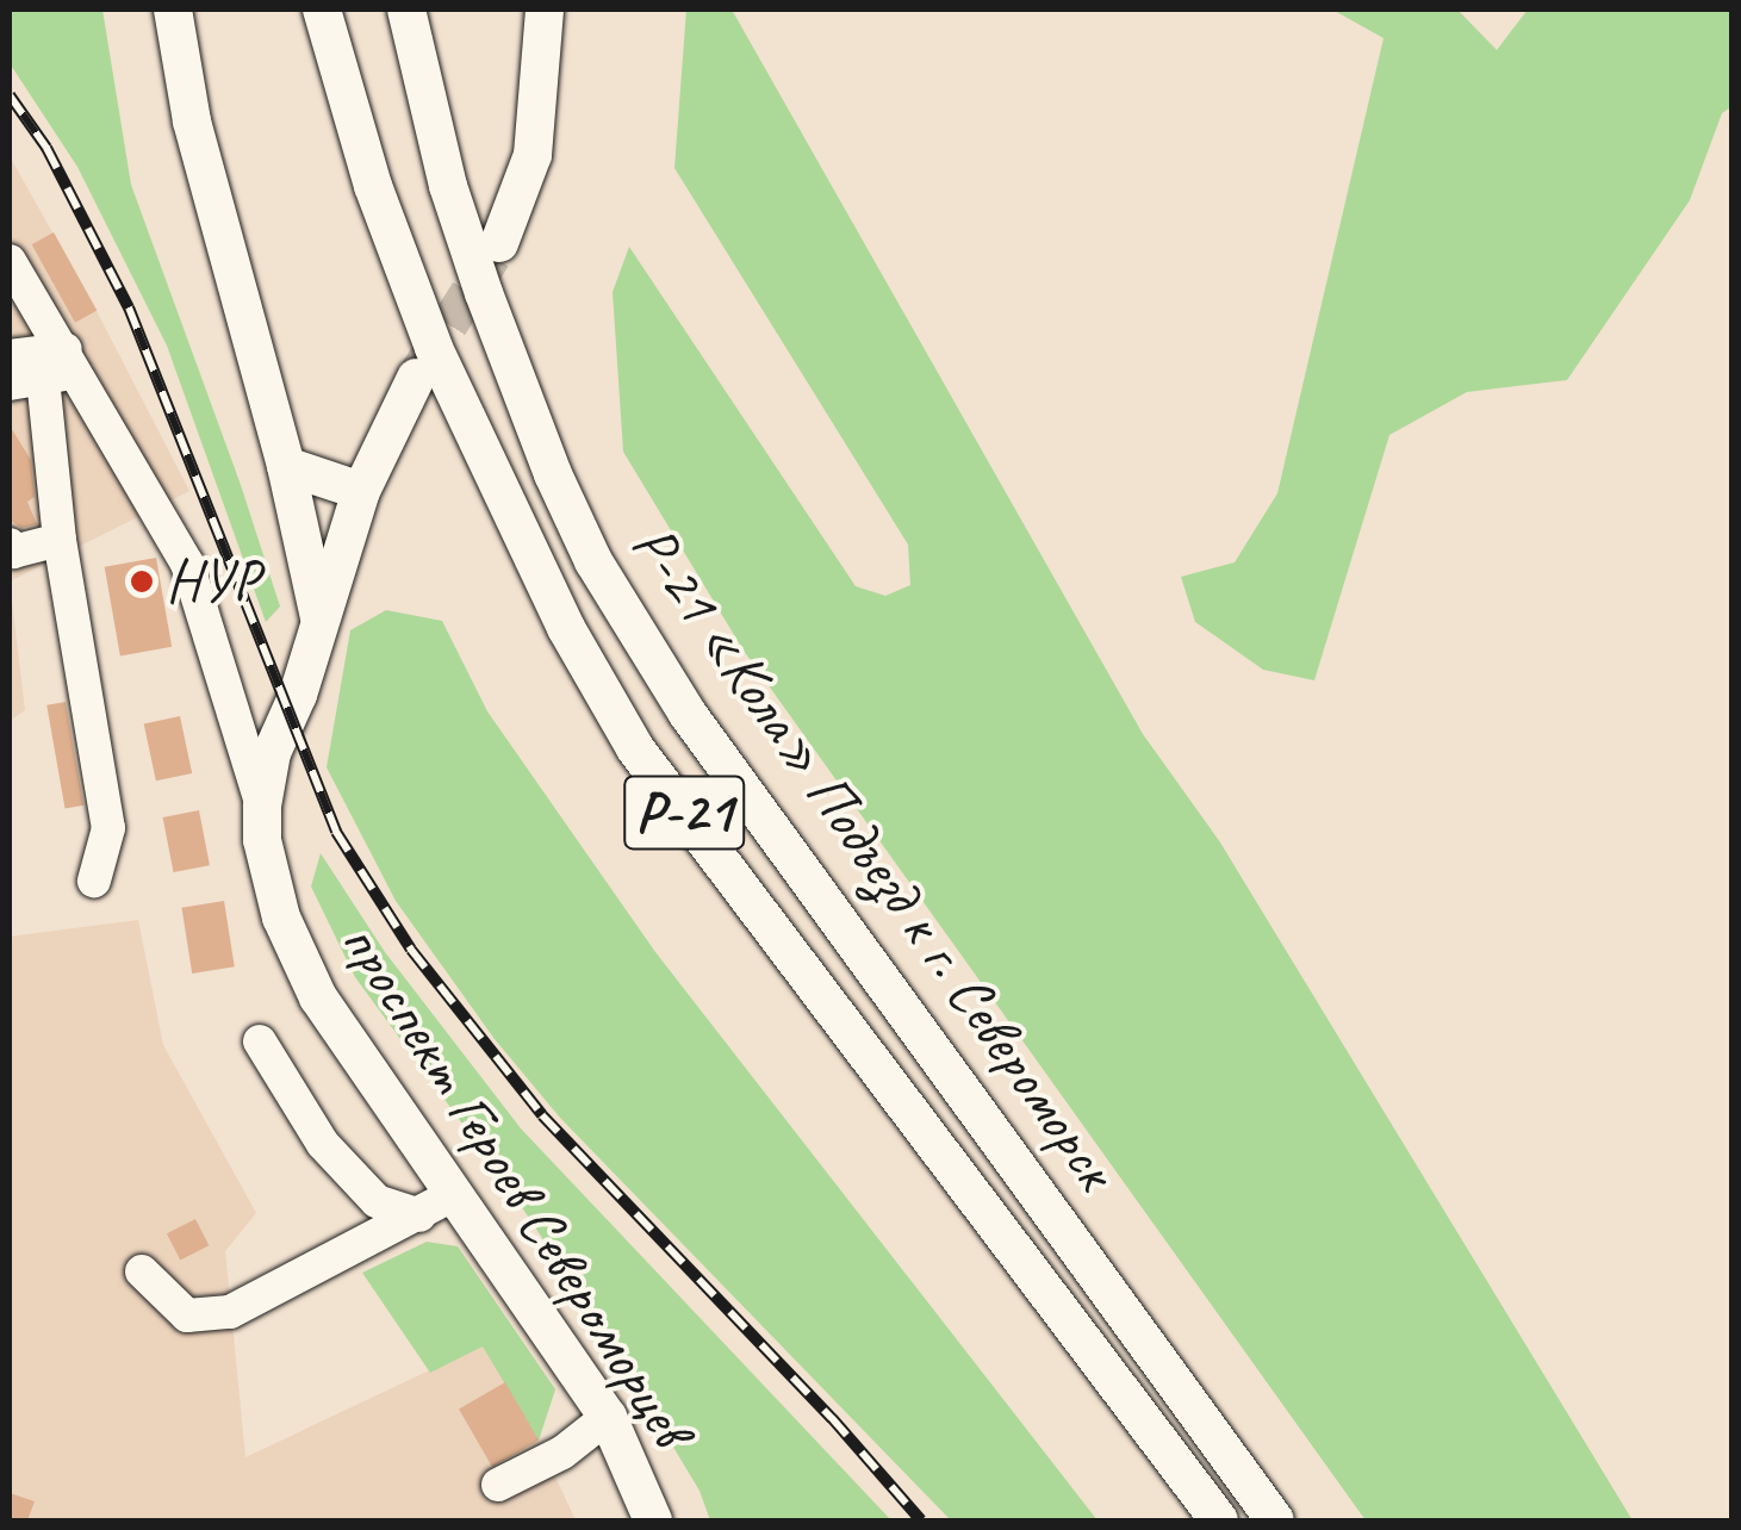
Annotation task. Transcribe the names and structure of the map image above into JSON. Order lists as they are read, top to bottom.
{
  "streets": {
    "main road": ["Р-21", "Р-21 «Кола» Подъезд к г. Североморск", "проспект Героев Североморцев"]
  },
  "places": ["НУР"]
}
